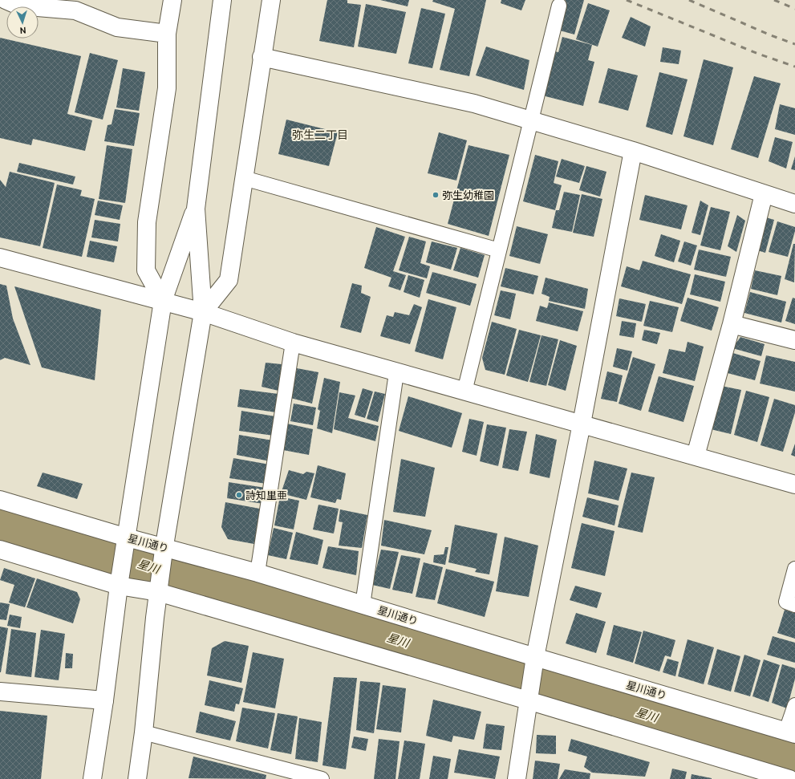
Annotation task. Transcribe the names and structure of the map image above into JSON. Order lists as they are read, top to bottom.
{
  "streets": {
    "street": ["星川通り"]
  },
  "districts": ["弥生二丁目"],
  "water": ["星川"],
  "places": ["弥生幼稚園", "詩知里亜"],
  "north": "bottom"
}
